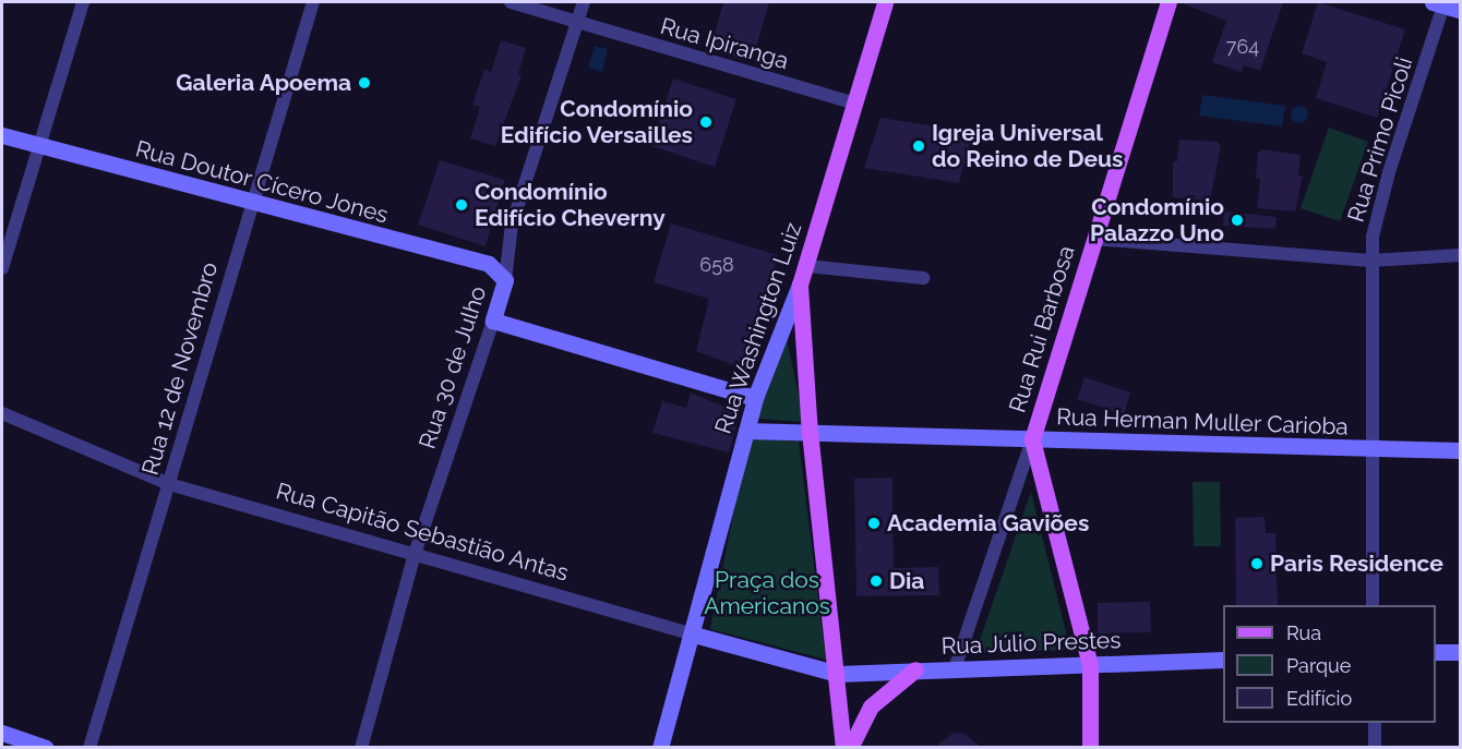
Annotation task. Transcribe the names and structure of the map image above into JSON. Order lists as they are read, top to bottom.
{
  "streets": {
    "main road": [
      "Rua Doutor Cícero Jones",
      "Rua Washington Luiz",
      "Rua Rui Barbosa",
      "Rua 30 de Julho",
      "Rua Herman Muller Carioba",
      "Rua Capitão Sebastião Antas",
      "Rua Júlio Prestes"
    ],
    "street": ["Rua Ipiranga", "Rua Primo Picoli", "Rua 12 de Novembro"]
  },
  "crossings": [
    ["Rua Ipiranga", "Rua Washington Luiz"],
    ["Rua Ipiranga", "Rua 30 de Julho"],
    ["Rua Primo Picoli", "Rua Herman Muller Carioba"],
    ["Rua Doutor Cícero Jones", "Rua 30 de Julho"],
    ["Rua Doutor Cícero Jones", "Rua 12 de Novembro"],
    ["Rua Washington Luiz", "Rua Herman Muller Carioba"],
    ["Rua Washington Luiz", "Rua Capitão Sebastião Antas"],
    ["Rua Rui Barbosa", "Rua Herman Muller Carioba"],
    ["Rua Rui Barbosa", "Rua Júlio Prestes"],
    ["Rua 30 de Julho", "Rua Capitão Sebastião Antas"],
    ["Rua 12 de Novembro", "Rua Capitão Sebastião Antas"],
    ["Rua Capitão Sebastião Antas", "Rua Júlio Prestes"]
  ],
  "parks": ["Praça dos Americanos"],
  "places": [
    "Galeria Apoema",
    "Condomínio Edifício Versailles",
    "Igreja Universal do Reino de Deus",
    "Condomínio Edifício Cheverny",
    "Condomínio Palazzo Uno",
    "Academia Gaviões",
    "Paris Residence",
    "Dia"
  ],
  "house_numbers": ["764", "658"],
  "legend": ["Rua", "Parque", "Edifício"]
}
